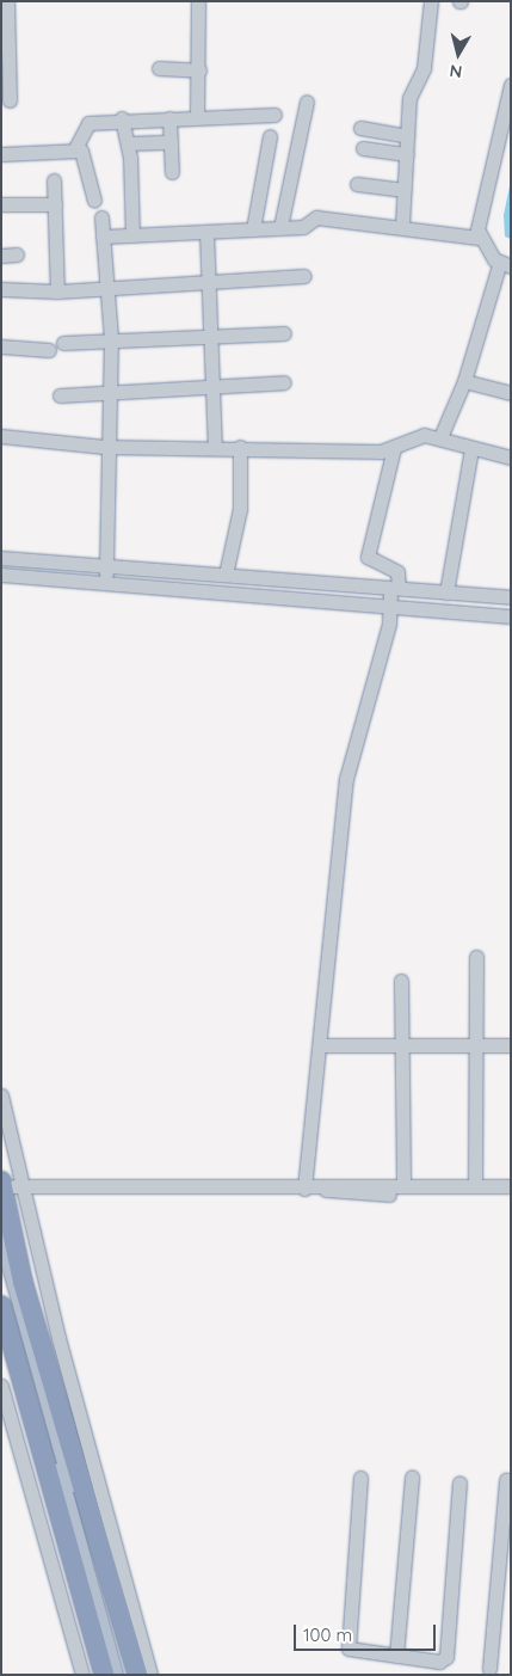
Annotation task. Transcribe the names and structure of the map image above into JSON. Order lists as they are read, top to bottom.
{
  "scale_bar": "100 m",
  "north": "bottom"
}
